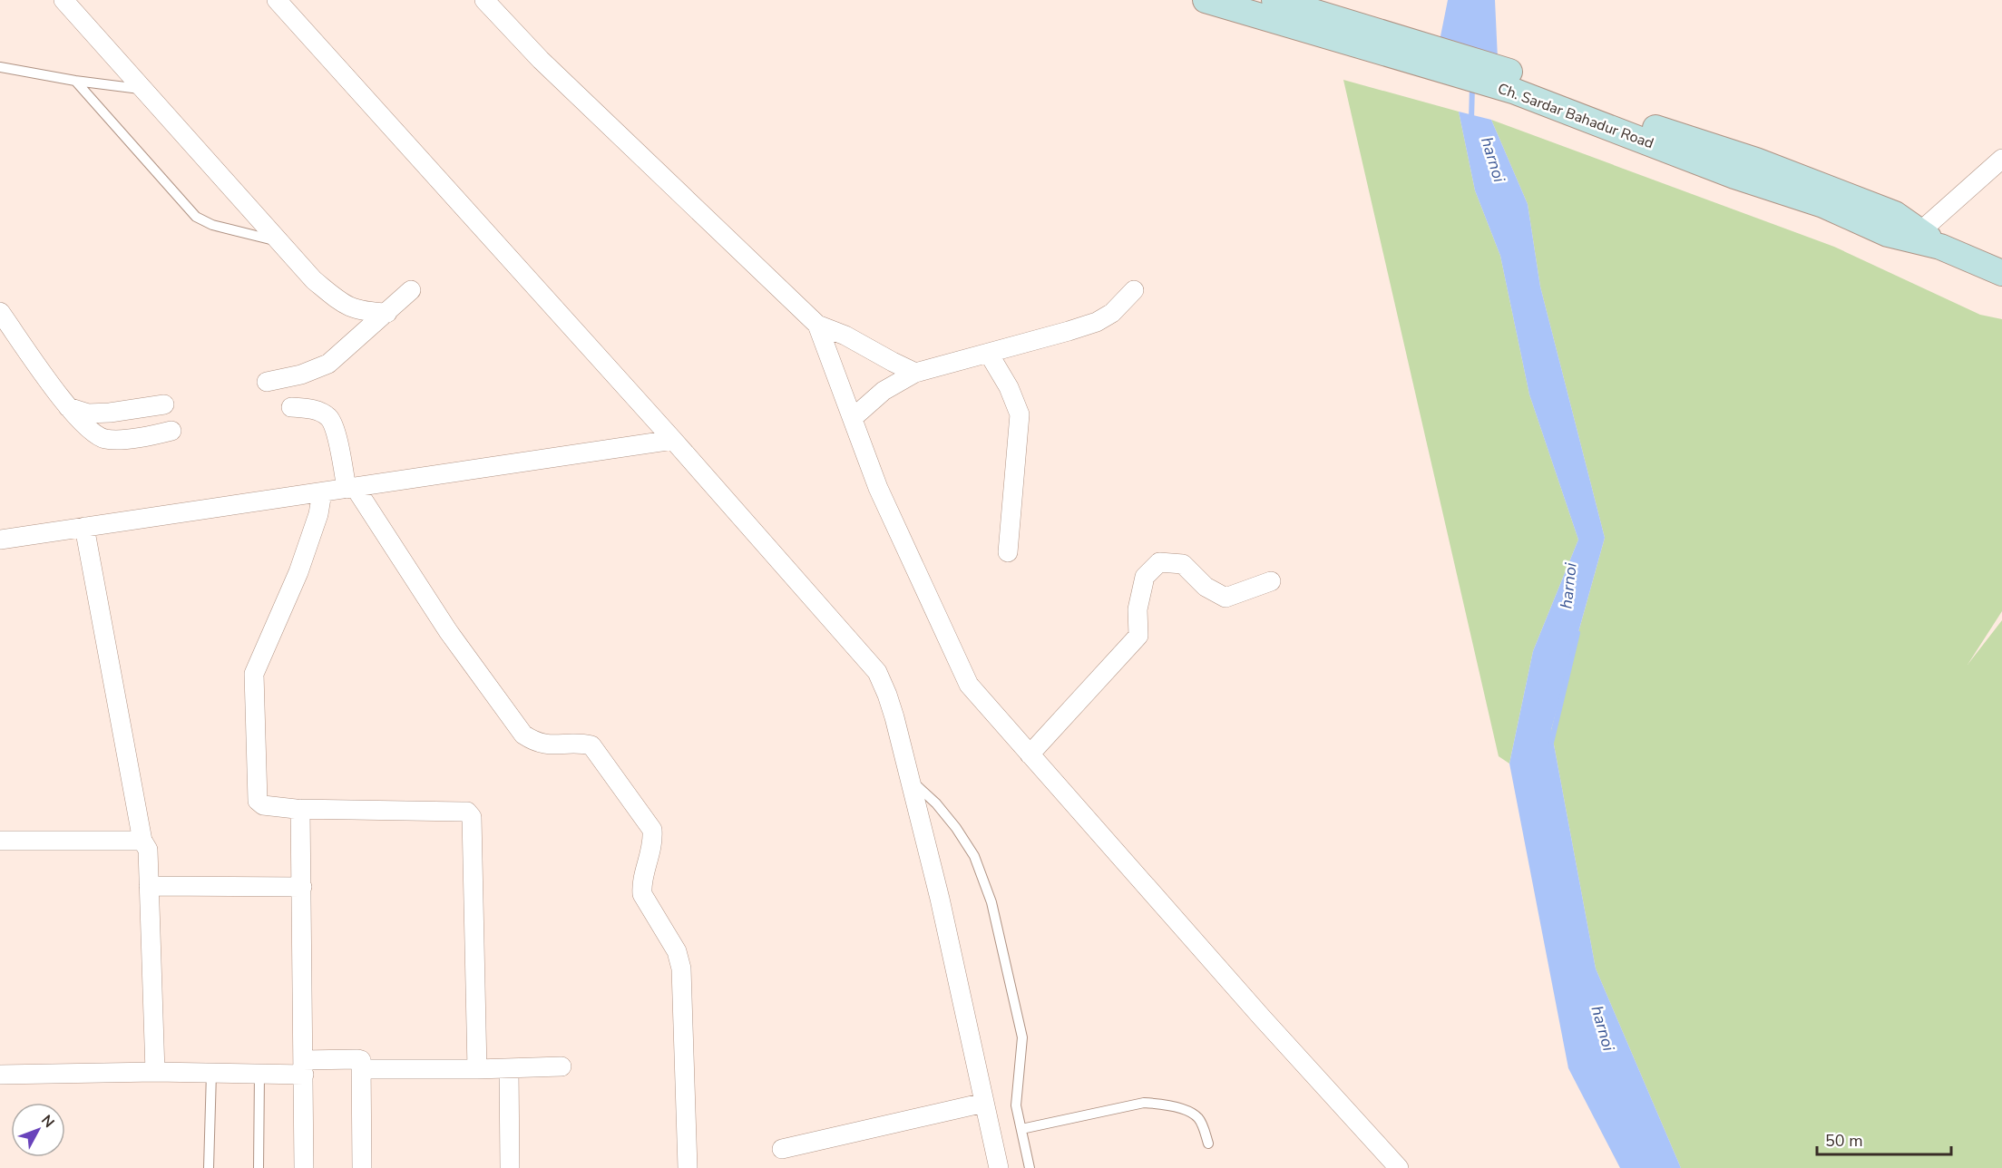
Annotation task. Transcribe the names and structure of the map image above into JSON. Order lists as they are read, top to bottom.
{
  "streets": {
    "main road": ["Ch. Sardar Bahadur Road"]
  },
  "water": ["harnoi"],
  "scale_bar": "50 m",
  "north": "top right"
}
